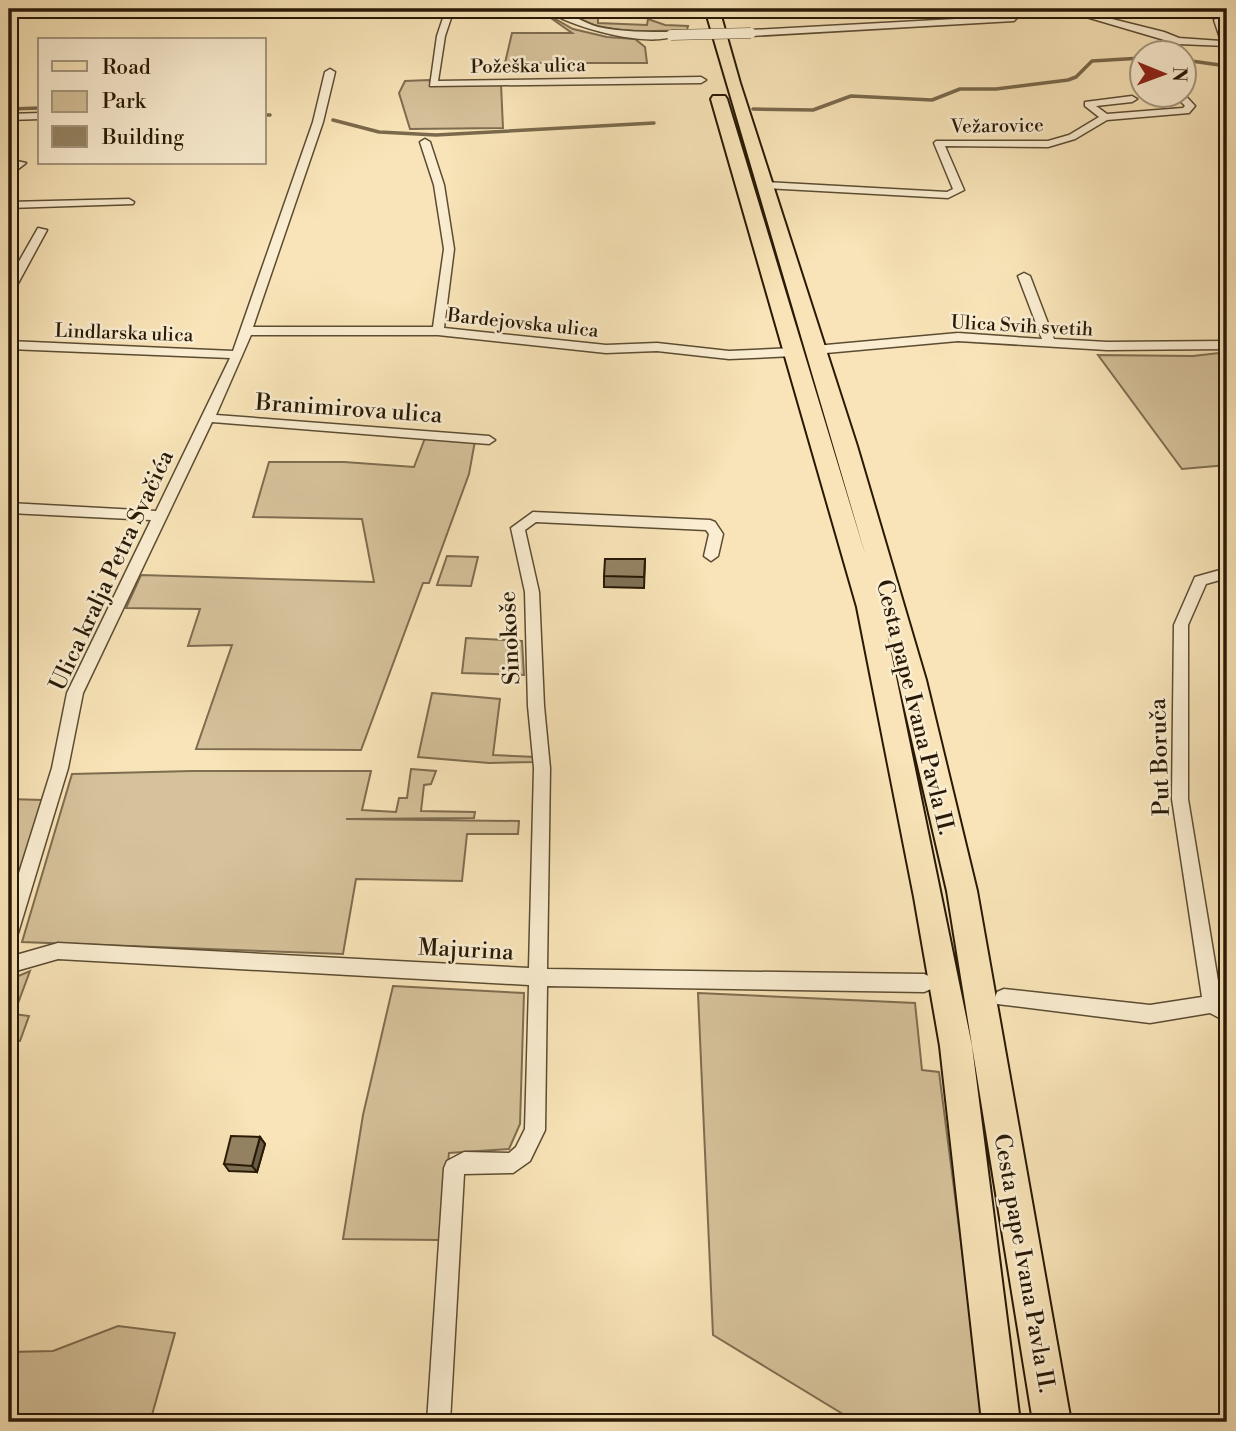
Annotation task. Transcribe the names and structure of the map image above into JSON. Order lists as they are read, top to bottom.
{
  "streets": {
    "main road": ["Cesta pape Ivana Pavla II."],
    "street": [
      "Požeška ulica",
      "Vežarovice",
      "Bardejovska ulica",
      "Ulica Svih svetih",
      "Lindlarska ulica",
      "Branimirova ulica",
      "Ulica kralja Petra Svačića",
      "Sinokoše",
      "Put Boruča",
      "Majurina"
    ]
  },
  "crossings": [
    ["Požeška ulica", "Cesta pape Ivana Pavla II."],
    ["Vežarovice", "Cesta pape Ivana Pavla II."],
    ["Bardejovska ulica", "Ulica Svih svetih"],
    ["Bardejovska ulica", "Cesta pape Ivana Pavla II."],
    ["Ulica Svih svetih", "Cesta pape Ivana Pavla II."],
    ["Lindlarska ulica", "Ulica kralja Petra Svačića"],
    ["Branimirova ulica", "Ulica kralja Petra Svačića"],
    ["Sinokoše", "Majurina"]
  ],
  "legend": ["Road", "Park", "Building"],
  "north": "right"
}
